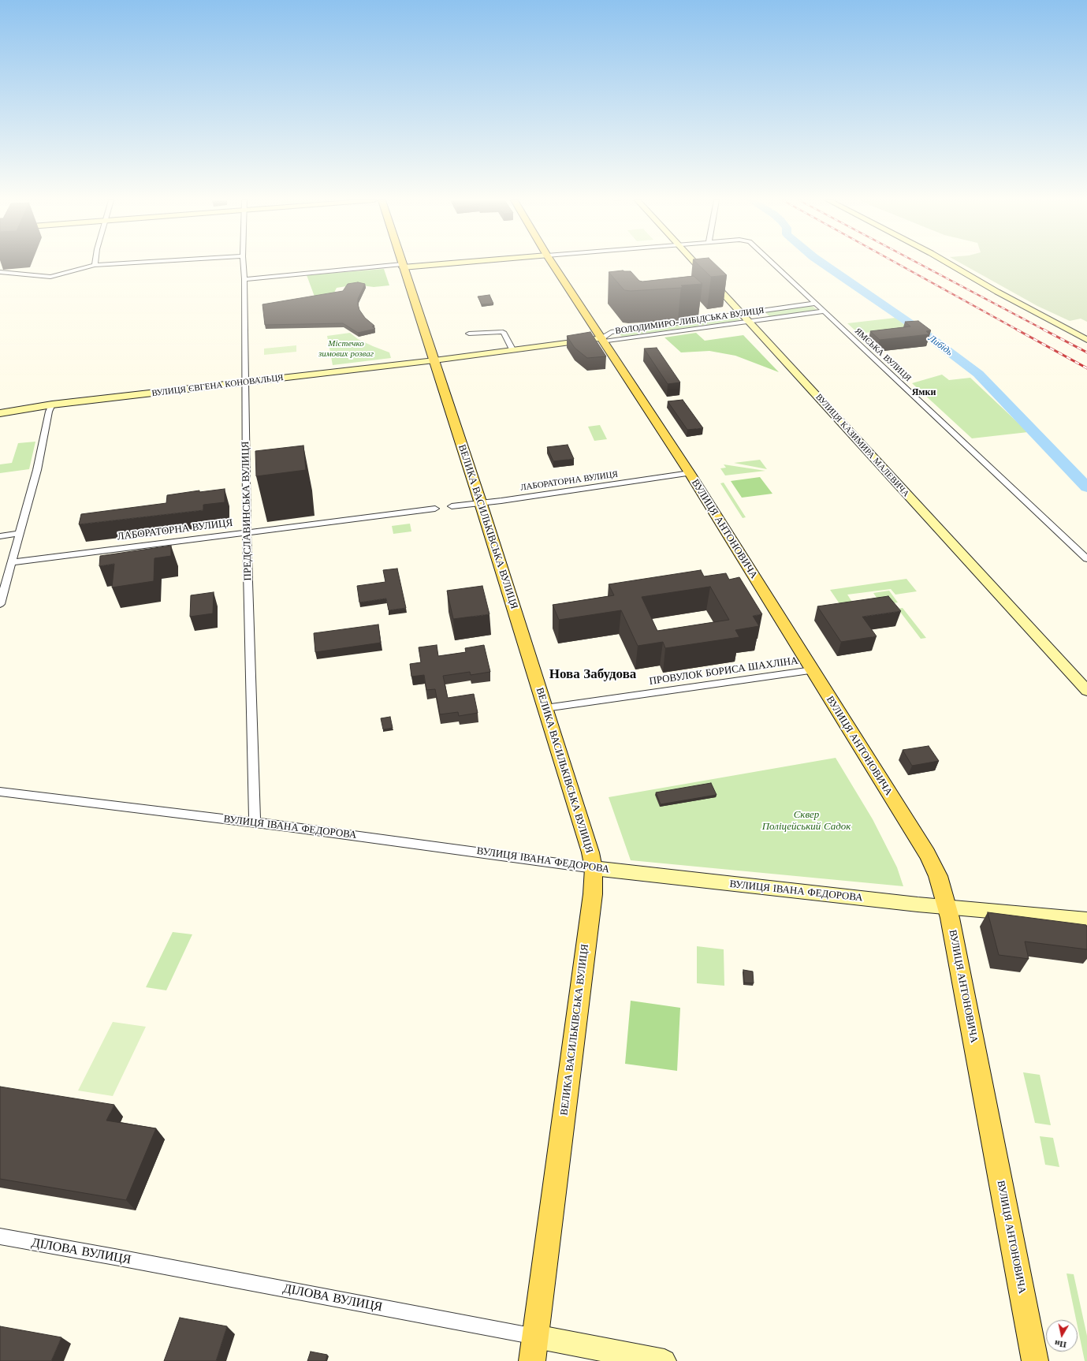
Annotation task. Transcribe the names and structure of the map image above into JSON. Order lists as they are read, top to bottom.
{
  "streets": {
    "main road": [
      "ВОЛОДИМИРО-ЛИБІДСЬКА ВУЛИЦЯ",
      "ВУЛИЦЯ ЄВГЕНА КОНОВАЛЬЦЯ",
      "ВУЛИЦЯ КАЗИМИРА МАЛЕВИЧА",
      "ВЕЛИКА ВАСИЛЬКІВСЬКА ВУЛИЦЯ",
      "ВУЛИЦЯ АНТОНОВИЧА",
      "ВУЛИЦЯ ІВАНА ФЕДОРОВА",
      "ДІЛОВА ВУЛИЦЯ"
    ],
    "street": [
      "ЯМСЬКА ВУЛИЦЯ",
      "ЛАБОРАТОРНА ВУЛИЦЯ",
      "ПРЕДСЛАВИНСЬКА ВУЛИЦЯ",
      "ПРОВУЛОК БОРИСА ШАХЛІНА"
    ]
  },
  "crossings": [
    ["ВОЛОДИМИРО-ЛИБІДСЬКА ВУЛИЦЯ", "ЯМСЬКА ВУЛИЦЯ"],
    ["ВОЛОДИМИРО-ЛИБІДСЬКА ВУЛИЦЯ", "ВУЛИЦЯ ЄВГЕНА КОНОВАЛЬЦЯ"],
    ["ВОЛОДИМИРО-ЛИБІДСЬКА ВУЛИЦЯ", "ВУЛИЦЯ КАЗИМИРА МАЛЕВИЧА"],
    ["ВОЛОДИМИРО-ЛИБІДСЬКА ВУЛИЦЯ", "ВЕЛИКА ВАСИЛЬКІВСЬКА ВУЛИЦЯ"],
    ["ВОЛОДИМИРО-ЛИБІДСЬКА ВУЛИЦЯ", "ВУЛИЦЯ АНТОНОВИЧА"],
    ["ВУЛИЦЯ ЄВГЕНА КОНОВАЛЬЦЯ", "ПРЕДСЛАВИНСЬКА ВУЛИЦЯ"],
    ["ВУЛИЦЯ ЄВГЕНА КОНОВАЛЬЦЯ", "ВЕЛИКА ВАСИЛЬКІВСЬКА ВУЛИЦЯ"],
    ["ЛАБОРАТОРНА ВУЛИЦЯ", "ПРЕДСЛАВИНСЬКА ВУЛИЦЯ"],
    ["ЛАБОРАТОРНА ВУЛИЦЯ", "ВЕЛИКА ВАСИЛЬКІВСЬКА ВУЛИЦЯ"],
    ["ЛАБОРАТОРНА ВУЛИЦЯ", "ВУЛИЦЯ АНТОНОВИЧА"],
    ["ПРЕДСЛАВИНСЬКА ВУЛИЦЯ", "ВУЛИЦЯ ІВАНА ФЕДОРОВА"],
    ["ВЕЛИКА ВАСИЛЬКІВСЬКА ВУЛИЦЯ", "ПРОВУЛОК БОРИСА ШАХЛІНА"],
    ["ВЕЛИКА ВАСИЛЬКІВСЬКА ВУЛИЦЯ", "ВУЛИЦЯ ІВАНА ФЕДОРОВА"],
    ["ВЕЛИКА ВАСИЛЬКІВСЬКА ВУЛИЦЯ", "ДІЛОВА ВУЛИЦЯ"],
    ["ВУЛИЦЯ АНТОНОВИЧА", "ПРОВУЛОК БОРИСА ШАХЛІНА"],
    ["ВУЛИЦЯ АНТОНОВИЧА", "ВУЛИЦЯ ІВАНА ФЕДОРОВА"]
  ],
  "districts": ["Ямки", "Нова Забудова"],
  "water": ["Либідь"],
  "parks": ["Містечко зимових розваг", "Сквер Поліцейський Садок"],
  "north": "bottom"
}
